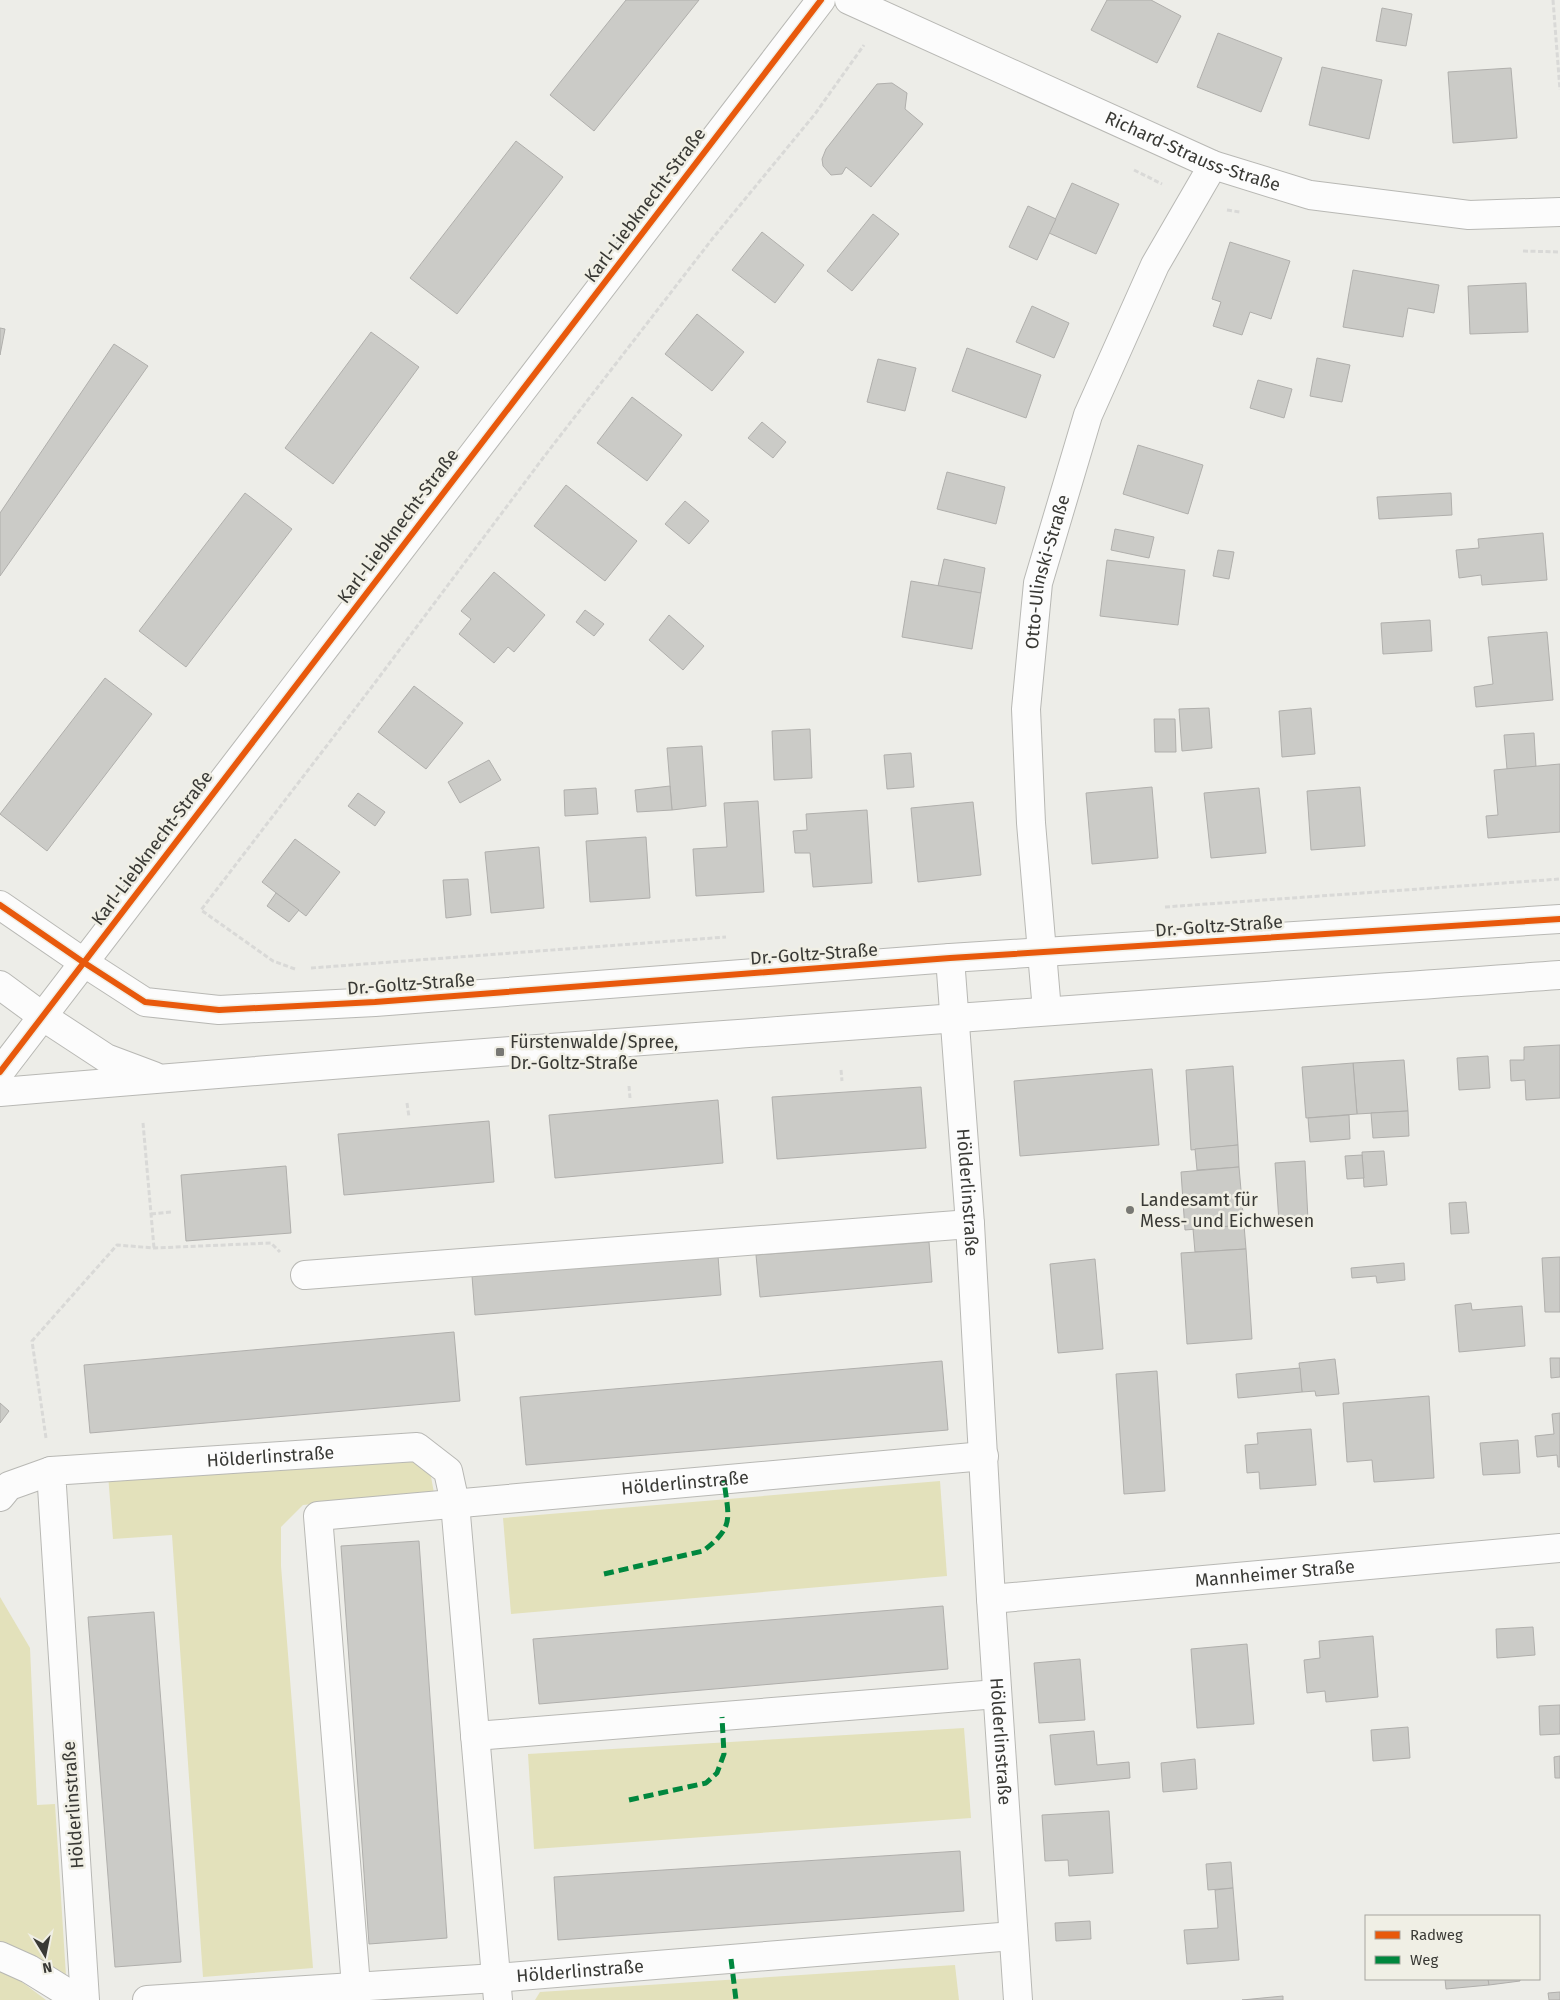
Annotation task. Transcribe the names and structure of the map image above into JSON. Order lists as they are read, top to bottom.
{
  "streets": {
    "street": [
      "Richard-Strauss-Straße",
      "Karl-Liebknecht-Straße",
      "Otto-Ulinski-Straße",
      "Dr.-Goltz-Straße",
      "Hölderlinstraße",
      "Mannheimer Straße"
    ]
  },
  "crossings": [
    ["Richard-Strauss-Straße", "Otto-Ulinski-Straße"],
    ["Karl-Liebknecht-Straße", "Dr.-Goltz-Straße"],
    ["Otto-Ulinski-Straße", "Dr.-Goltz-Straße"],
    ["Dr.-Goltz-Straße", "Hölderlinstraße"],
    ["Hölderlinstraße", "Mannheimer Straße"]
  ],
  "places": {
    "transit": ["Fürstenwalde/Spree, Dr.-Goltz-Straße"],
    "other": ["Landesamt für Mess- und Eichwesen"]
  },
  "legend": ["Radweg", "Weg"],
  "north": "bottom"
}
